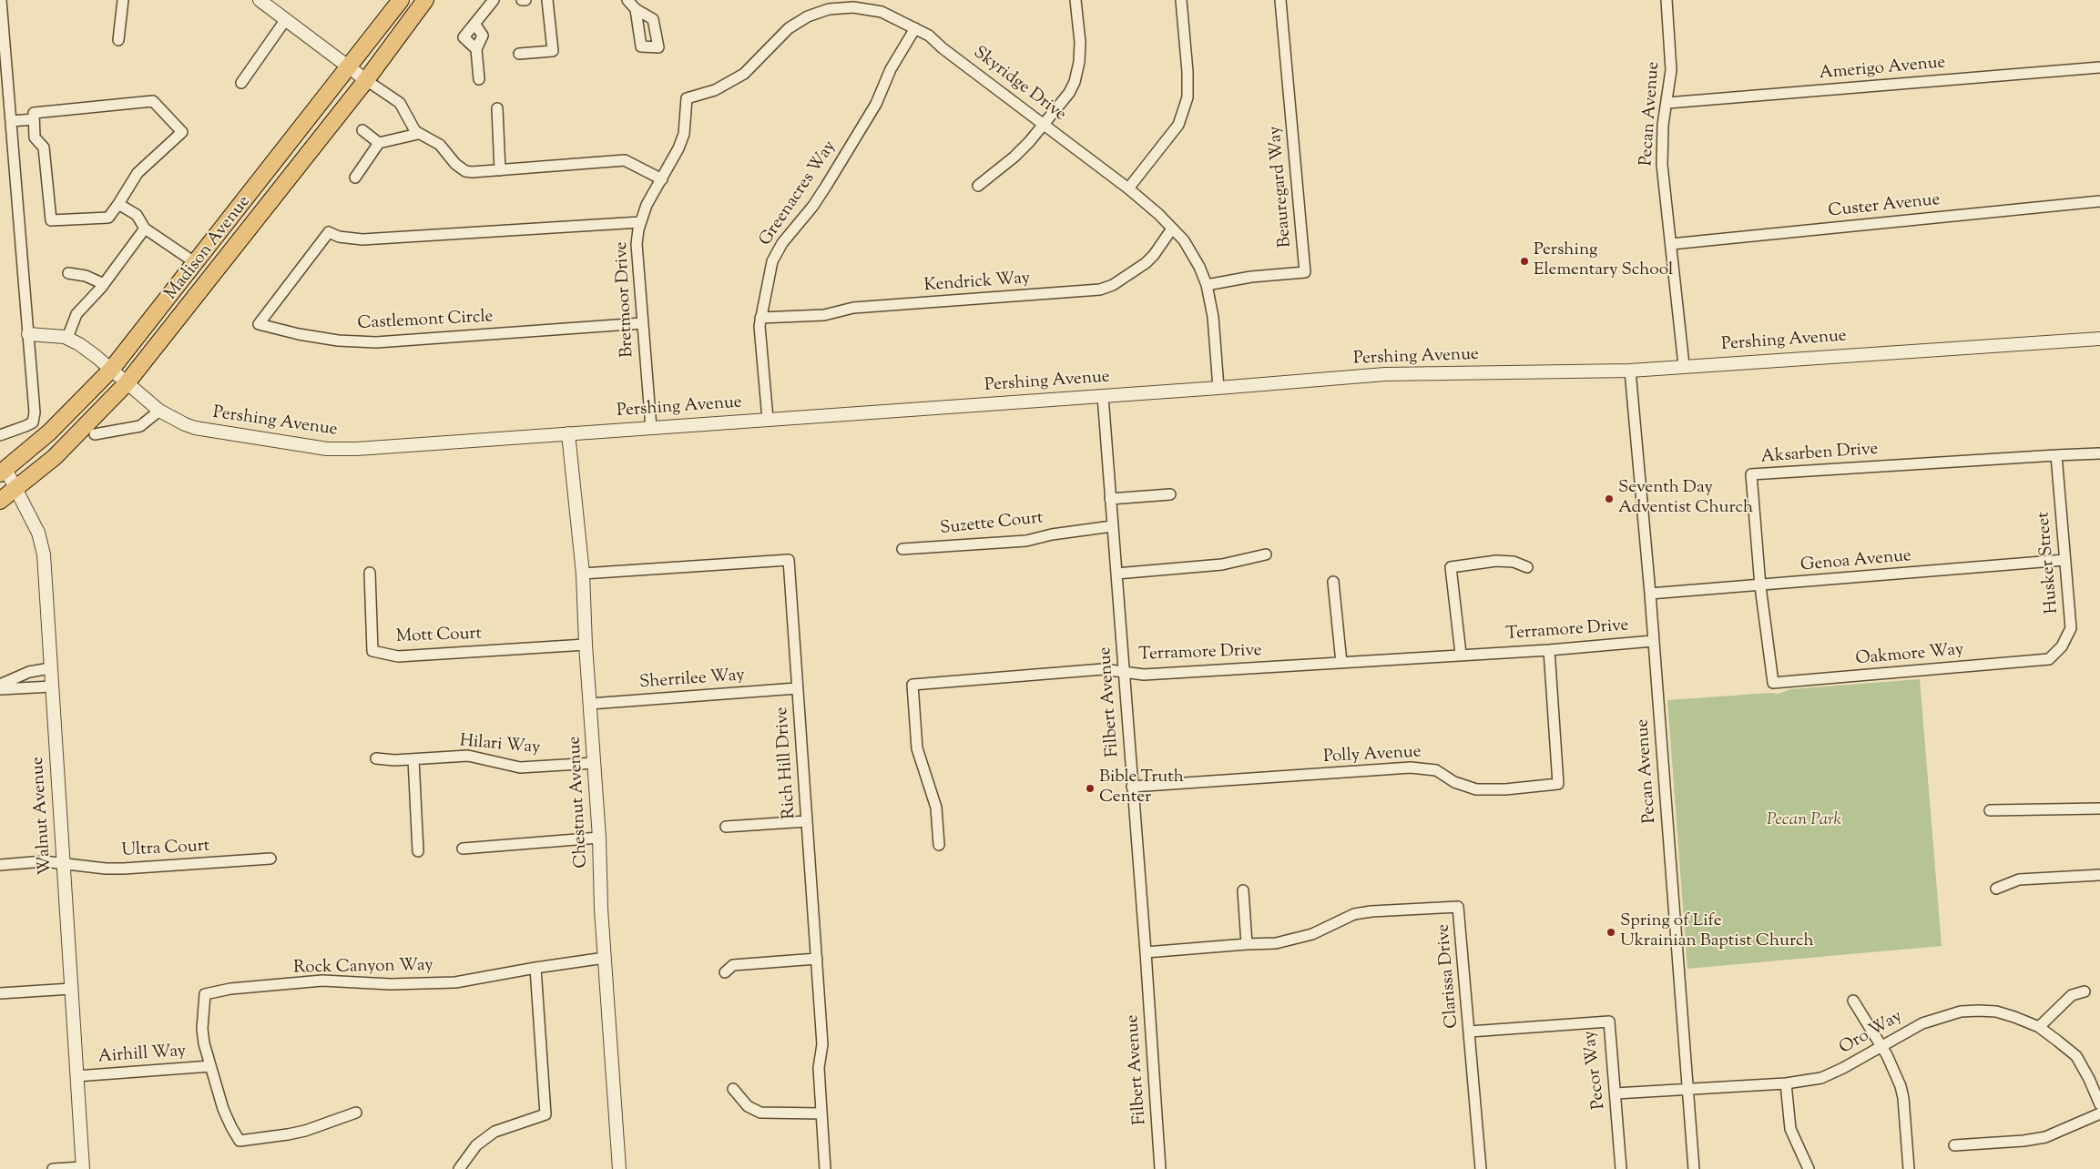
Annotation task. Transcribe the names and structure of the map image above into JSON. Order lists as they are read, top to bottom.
{
  "streets": {
    "main road": ["Madison Avenue"],
    "street": [
      "Amerigo Avenue",
      "Skyridge Drive",
      "Pecan Avenue",
      "Beauregard Way",
      "Greenacres Way",
      "Custer Avenue",
      "Kendrick Way",
      "Bretmoor Drive",
      "Castlemont Circle",
      "Pershing Avenue",
      "Aksarben Drive",
      "Suzette Court",
      "Genoa Avenue",
      "Husker Street",
      "Terramore Drive",
      "Mott Court",
      "Oakmore Way",
      "Sherrilee Way",
      "Filbert Avenue",
      "Hilari Way",
      "Polly Avenue",
      "Rich Hill Drive",
      "Chestnut Avenue",
      "Walnut Avenue",
      "Ultra Court",
      "Rock Canyon Way",
      "Clarissa Drive",
      "Oro Way",
      "Airhill Way",
      "Pecor Way"
    ]
  },
  "crossings": [
    ["Amerigo Avenue", "Pecan Avenue"],
    ["Skyridge Drive", "Beauregard Way"],
    ["Skyridge Drive", "Greenacres Way"],
    ["Skyridge Drive", "Kendrick Way"],
    ["Skyridge Drive", "Bretmoor Drive"],
    ["Skyridge Drive", "Pershing Avenue"],
    ["Pecan Avenue", "Custer Avenue"],
    ["Pecan Avenue", "Pershing Avenue"],
    ["Pecan Avenue", "Genoa Avenue"],
    ["Pecan Avenue", "Terramore Drive"],
    ["Pecan Avenue", "Oro Way"],
    ["Greenacres Way", "Kendrick Way"],
    ["Greenacres Way", "Pershing Avenue"],
    ["Madison Avenue", "Pershing Avenue"],
    ["Madison Avenue", "Walnut Avenue"],
    ["Bretmoor Drive", "Castlemont Circle"],
    ["Bretmoor Drive", "Pershing Avenue"],
    ["Pershing Avenue", "Filbert Avenue"],
    ["Pershing Avenue", "Chestnut Avenue"],
    ["Aksarben Drive", "Genoa Avenue"],
    ["Aksarben Drive", "Husker Street"],
    ["Aksarben Drive", "Oakmore Way"],
    ["Suzette Court", "Filbert Avenue"],
    ["Genoa Avenue", "Husker Street"],
    ["Husker Street", "Oakmore Way"],
    ["Terramore Drive", "Filbert Avenue"],
    ["Terramore Drive", "Polly Avenue"],
    ["Mott Court", "Chestnut Avenue"],
    ["Sherrilee Way", "Rich Hill Drive"],
    ["Sherrilee Way", "Chestnut Avenue"],
    ["Filbert Avenue", "Polly Avenue"],
    ["Filbert Avenue", "Clarissa Drive"],
    ["Hilari Way", "Chestnut Avenue"],
    ["Rich Hill Drive", "Chestnut Avenue"],
    ["Chestnut Avenue", "Rock Canyon Way"],
    ["Walnut Avenue", "Ultra Court"],
    ["Walnut Avenue", "Airhill Way"],
    ["Rock Canyon Way", "Airhill Way"],
    ["Clarissa Drive", "Pecor Way"],
    ["Oro Way", "Pecor Way"]
  ],
  "parks": ["Pecan Park"],
  "places": [
    "Pershing Elementary School",
    "Seventh Day Adventist Church",
    "Bible Truth Center",
    "Spring of Life Ukrainian Baptist Church"
  ]
}
